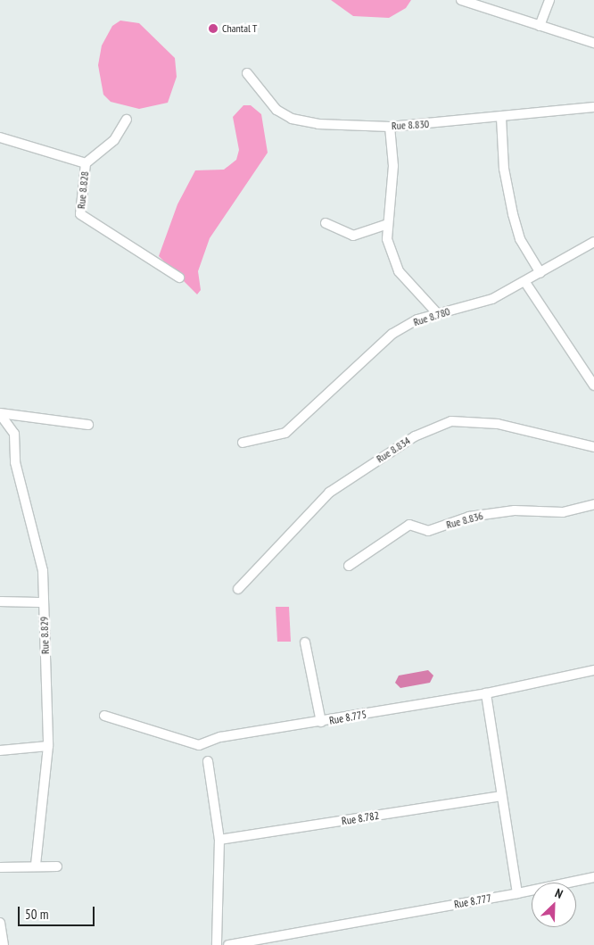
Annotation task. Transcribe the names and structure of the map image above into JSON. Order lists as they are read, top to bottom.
{
  "streets": {
    "street": [
      "Rue 8.830",
      "Rue 8.828",
      "Rue 8.780",
      "Rue 8.834",
      "Rue 8.836",
      "Rue 8.829",
      "Rue 8.775",
      "Rue 8.782",
      "Rue 8.777"
    ]
  },
  "places": ["Chantal T"],
  "scale_bar": "50 m",
  "north": "top right"
}
